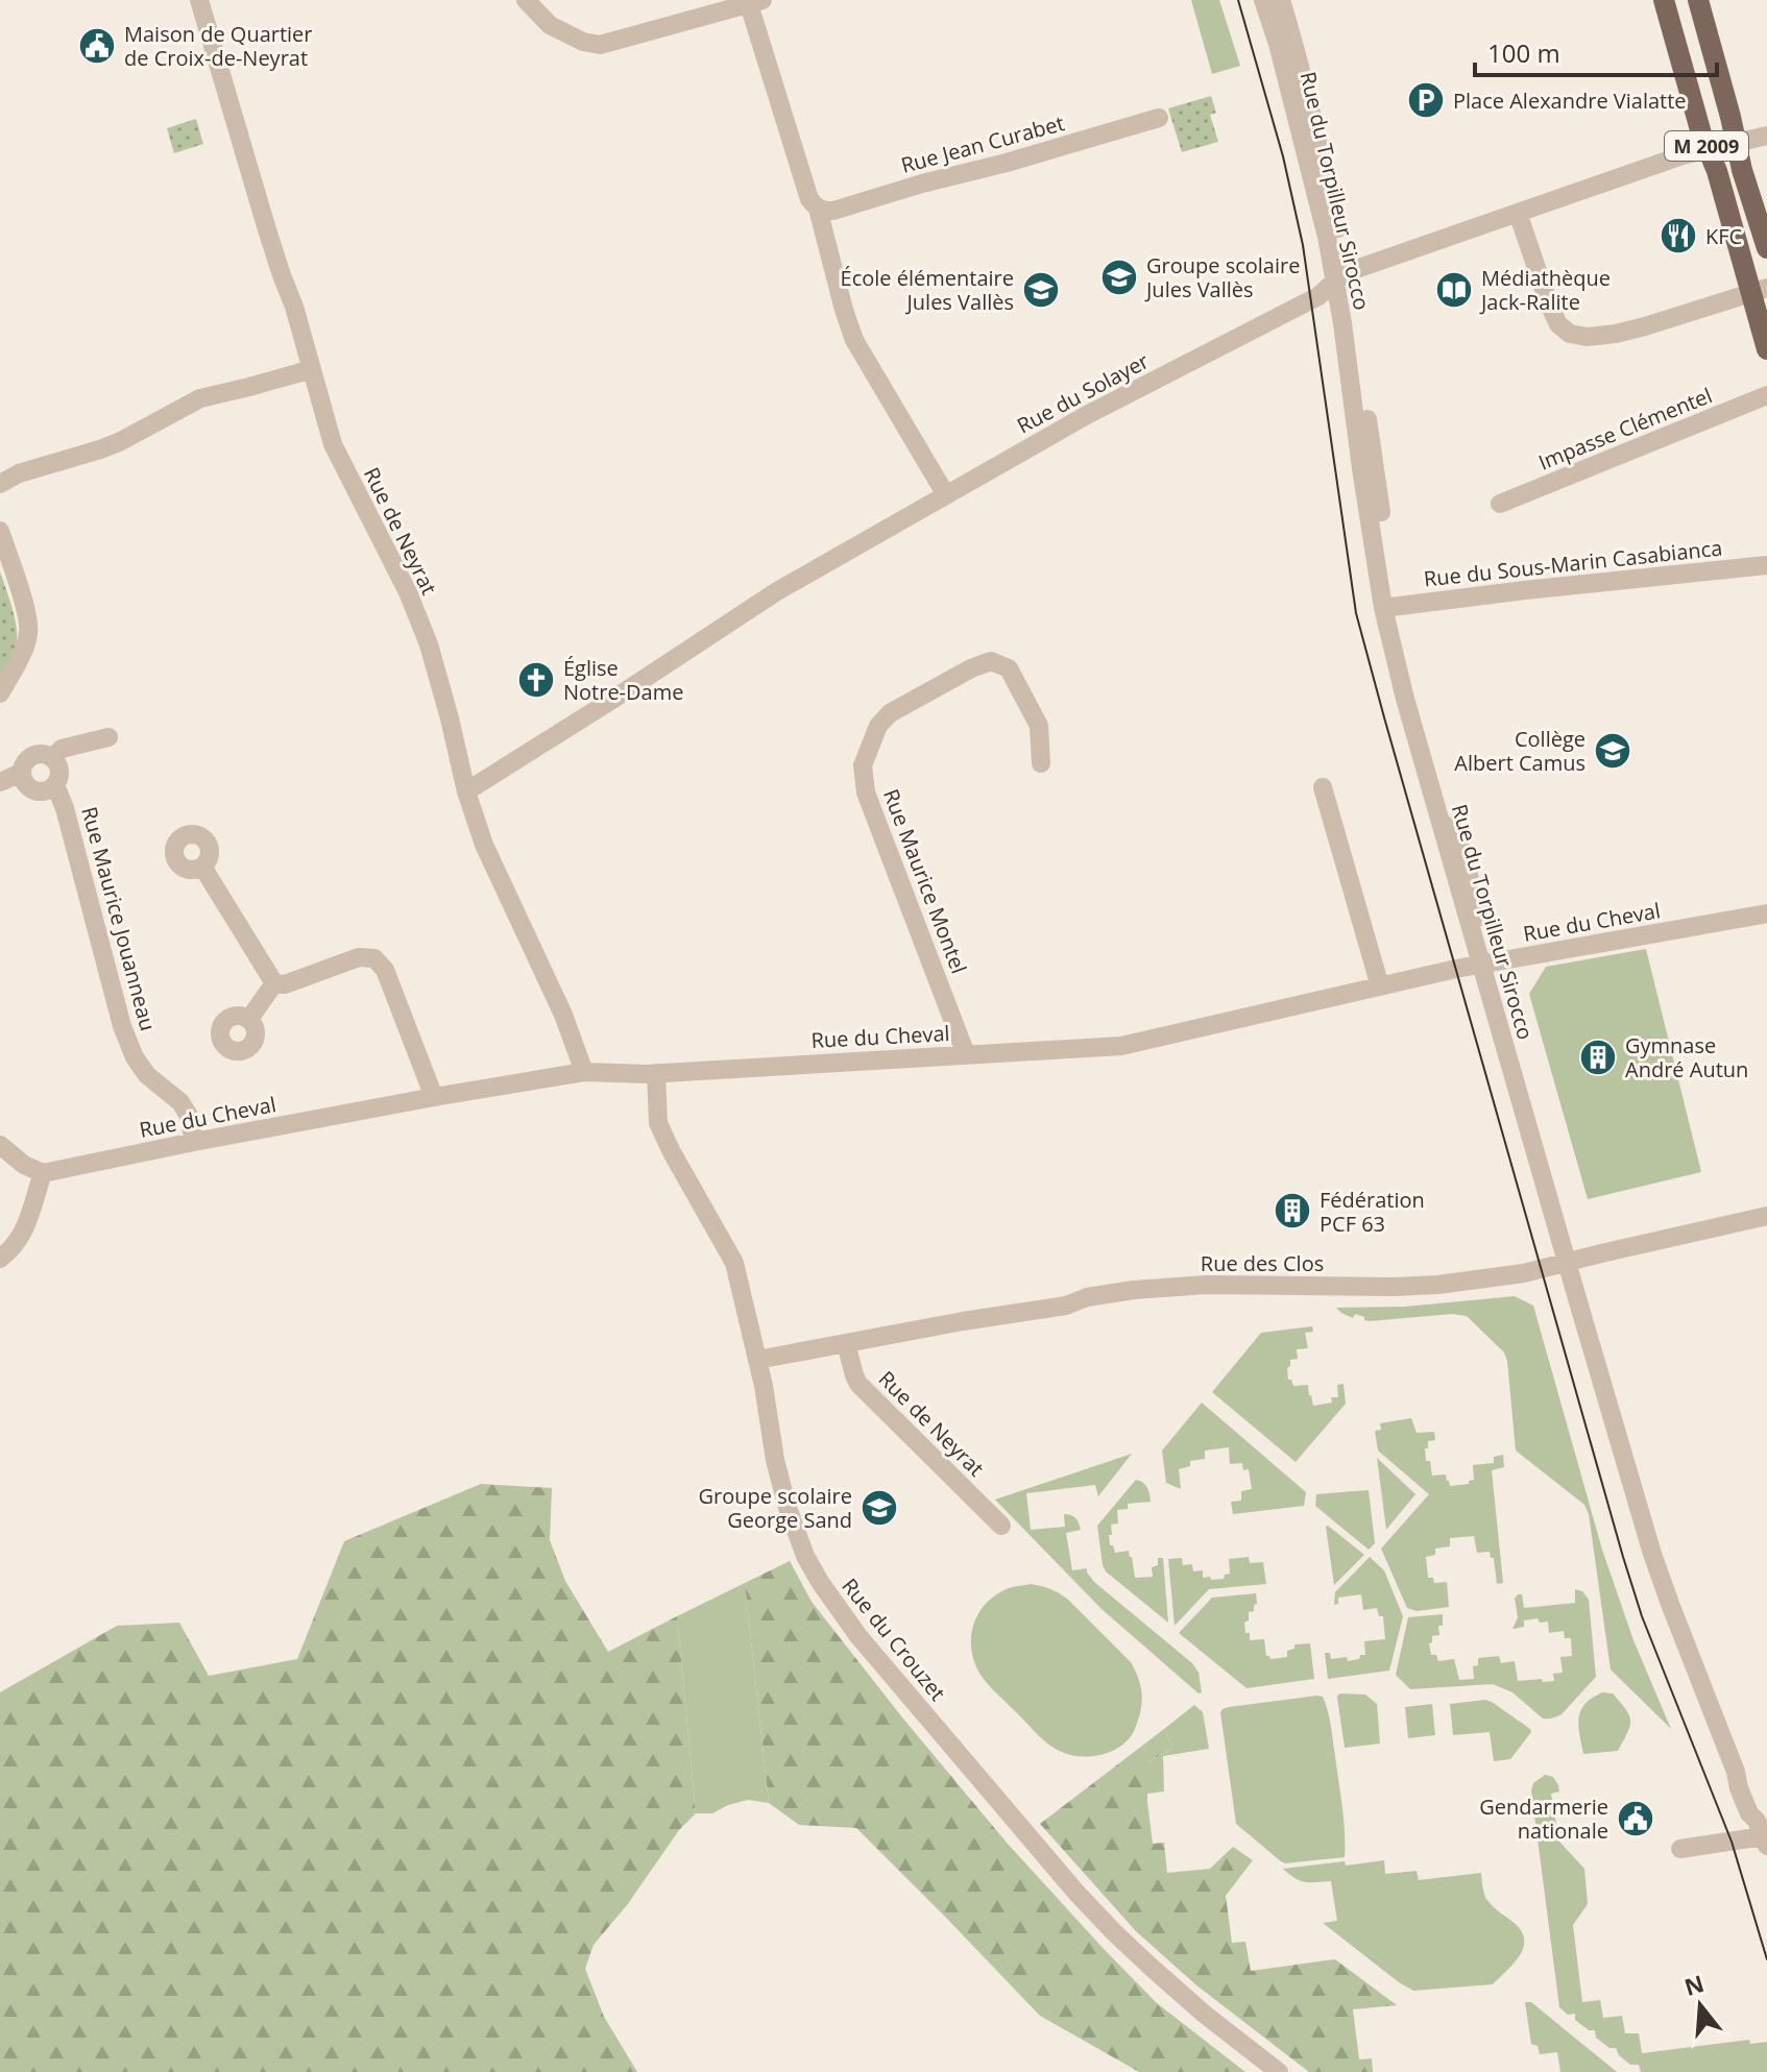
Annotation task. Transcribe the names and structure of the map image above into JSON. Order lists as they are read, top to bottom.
{
  "streets": {
    "main road": ["M 2009"],
    "street": [
      "Rue Jean Curabet",
      "Rue du Torpilleur Sirocco",
      "Rue du Solayer",
      "Impasse Clémentel",
      "Rue de Neyrat",
      "Rue du Sous-Marin Casabianca",
      "Rue Maurice Montel",
      "Rue Maurice Jouanneau",
      "Rue du Cheval",
      "Rue des Clos",
      "Rue du Crouzet"
    ]
  },
  "crossings": [
    ["M 2009", "Rue du Solayer"],
    ["Rue du Torpilleur Sirocco", "Rue du Solayer"],
    ["Rue du Torpilleur Sirocco", "Rue du Sous-Marin Casabianca"],
    ["Rue du Torpilleur Sirocco", "Rue du Cheval"],
    ["Rue du Torpilleur Sirocco", "Rue des Clos"],
    ["Rue du Solayer", "Rue de Neyrat"],
    ["Rue de Neyrat", "Rue du Cheval"],
    ["Rue de Neyrat", "Rue des Clos"],
    ["Rue Maurice Montel", "Rue du Cheval"],
    ["Rue Maurice Jouanneau", "Rue du Cheval"],
    ["Rue du Cheval", "Rue du Crouzet"],
    ["Rue des Clos", "Rue du Crouzet"]
  ],
  "places": {
    "public building": ["Maison de Quartier de Croix-de-Neyrat", "Gendarmerie nationale"],
    "parking": ["Place Alexandre Vialatte"],
    "restaurant": ["KFC"],
    "school or university": [
      "Groupe scolaire Jules Vallès",
      "École élémentaire Jules Vallès",
      "Collège Albert Camus",
      "Groupe scolaire George Sand"
    ],
    "library": ["Médiathèque Jack-Ralite"],
    "church": ["Église Notre-Dame"],
    "building": ["Gymnase André Autun", "Fédération PCF 63"]
  },
  "scale_bar": "100 m",
  "north": "top"
}
